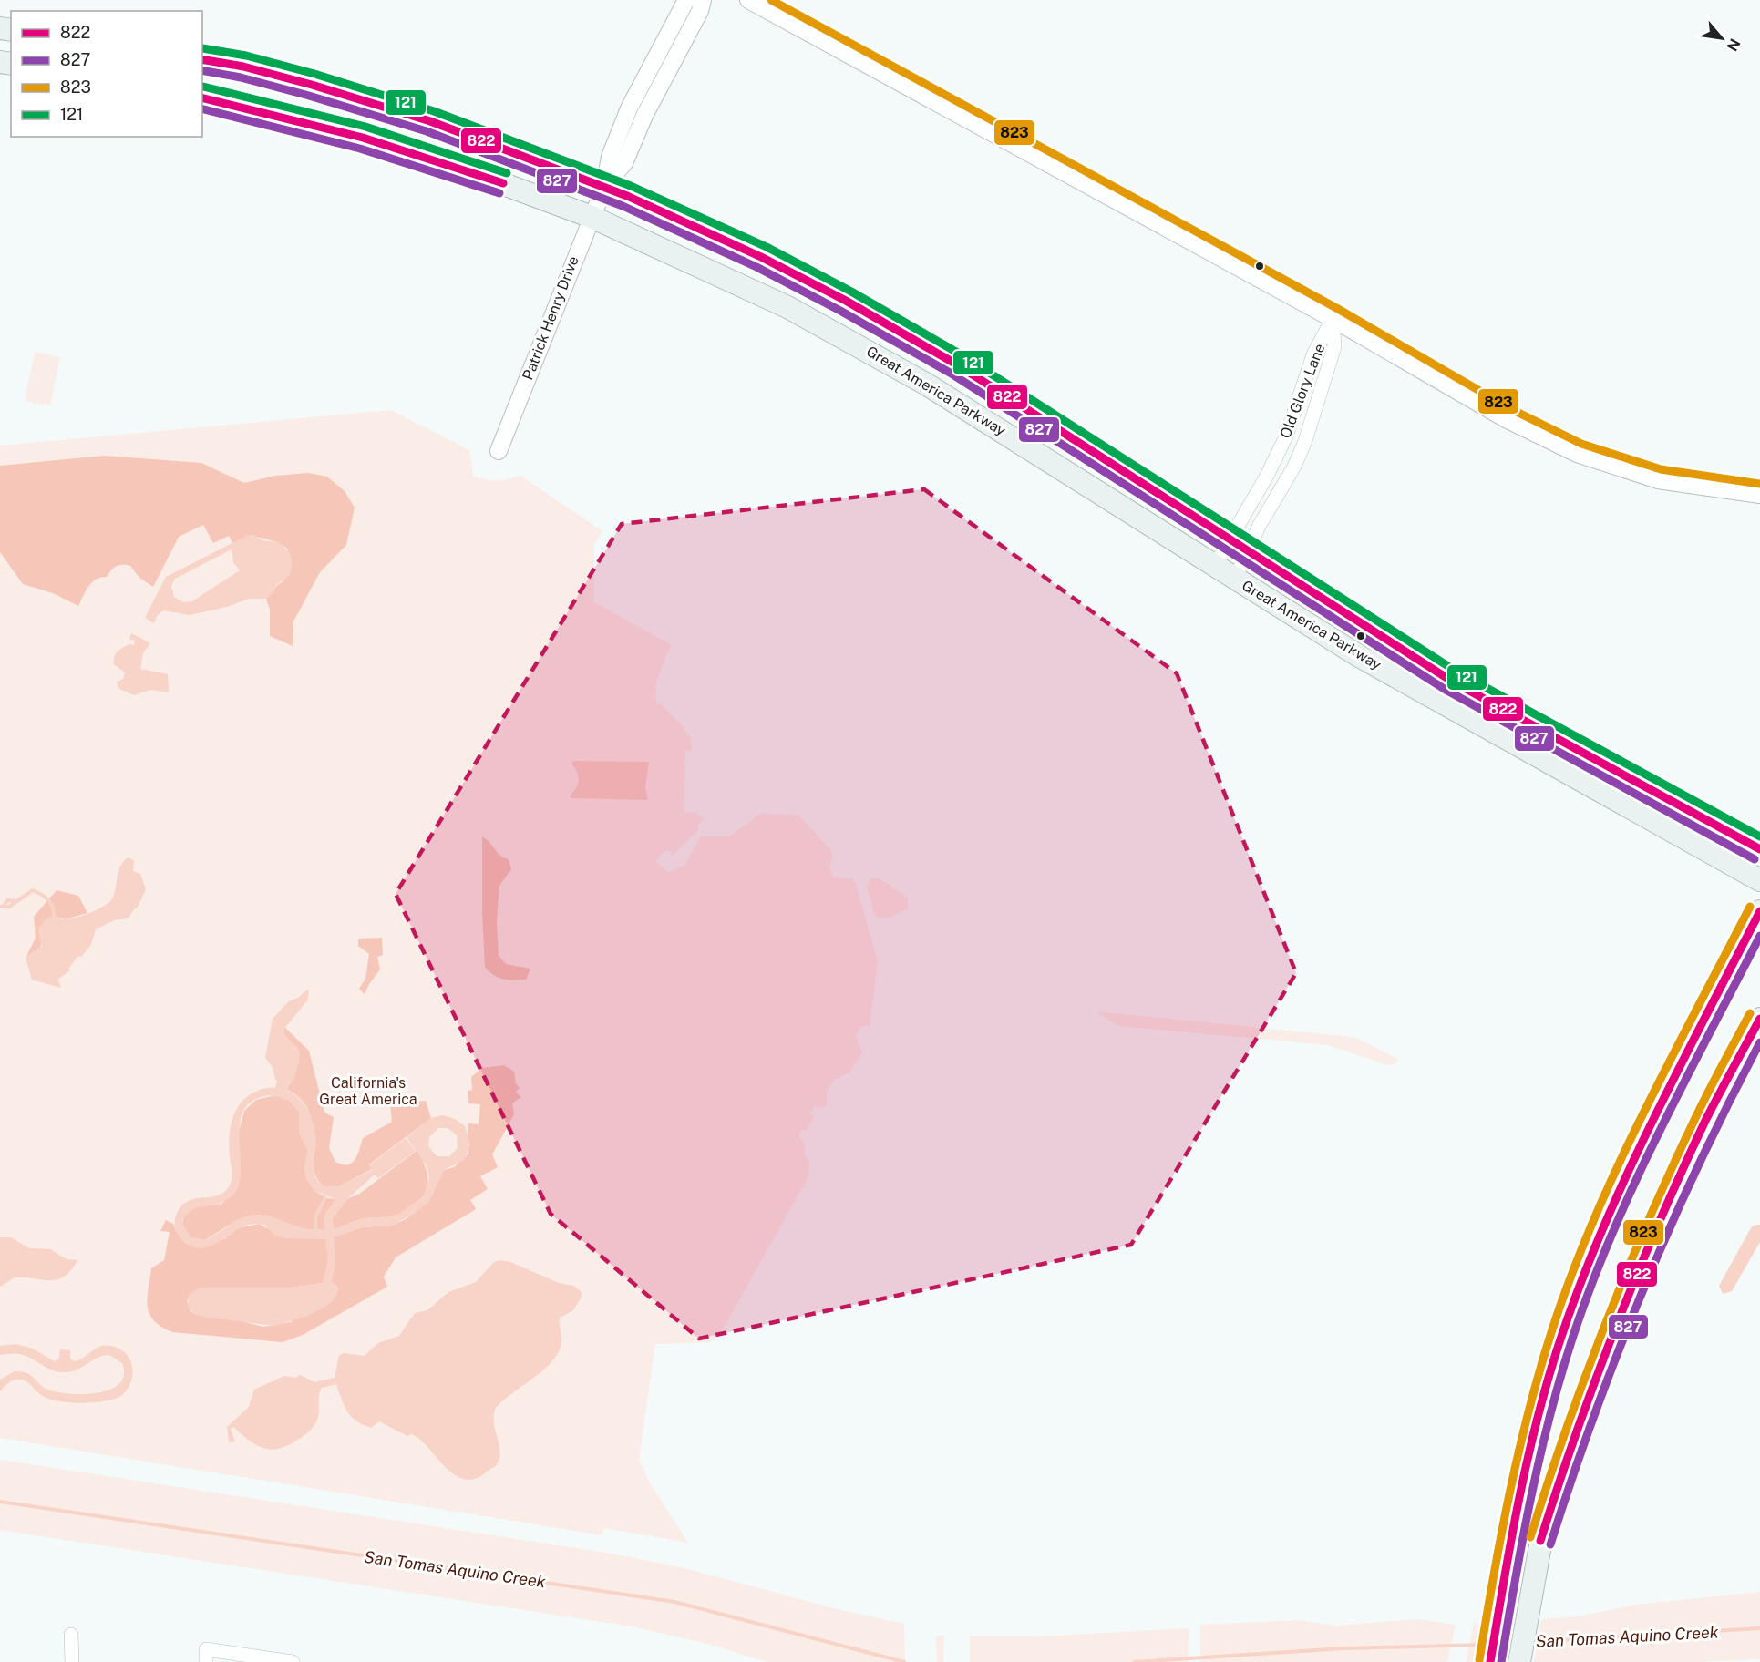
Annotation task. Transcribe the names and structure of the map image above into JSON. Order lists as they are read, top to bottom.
{
  "streets": {
    "main road": ["Great America Parkway"],
    "street": ["Patrick Henry Drive", "Old Glory Lane"]
  },
  "crossings": [
    ["Patrick Henry Drive", "Great America Parkway"],
    ["Great America Parkway", "Old Glory Lane"]
  ],
  "water": ["San Tomas Aquino Creek"],
  "parks": ["California's Great America"],
  "lines": [
    "transit line 823",
    "transit line 121",
    "transit line 822",
    "transit line 827"
  ],
  "legend": [
    "822",
    "827",
    "823",
    "121"
  ],
  "north": "bottom right"
}
